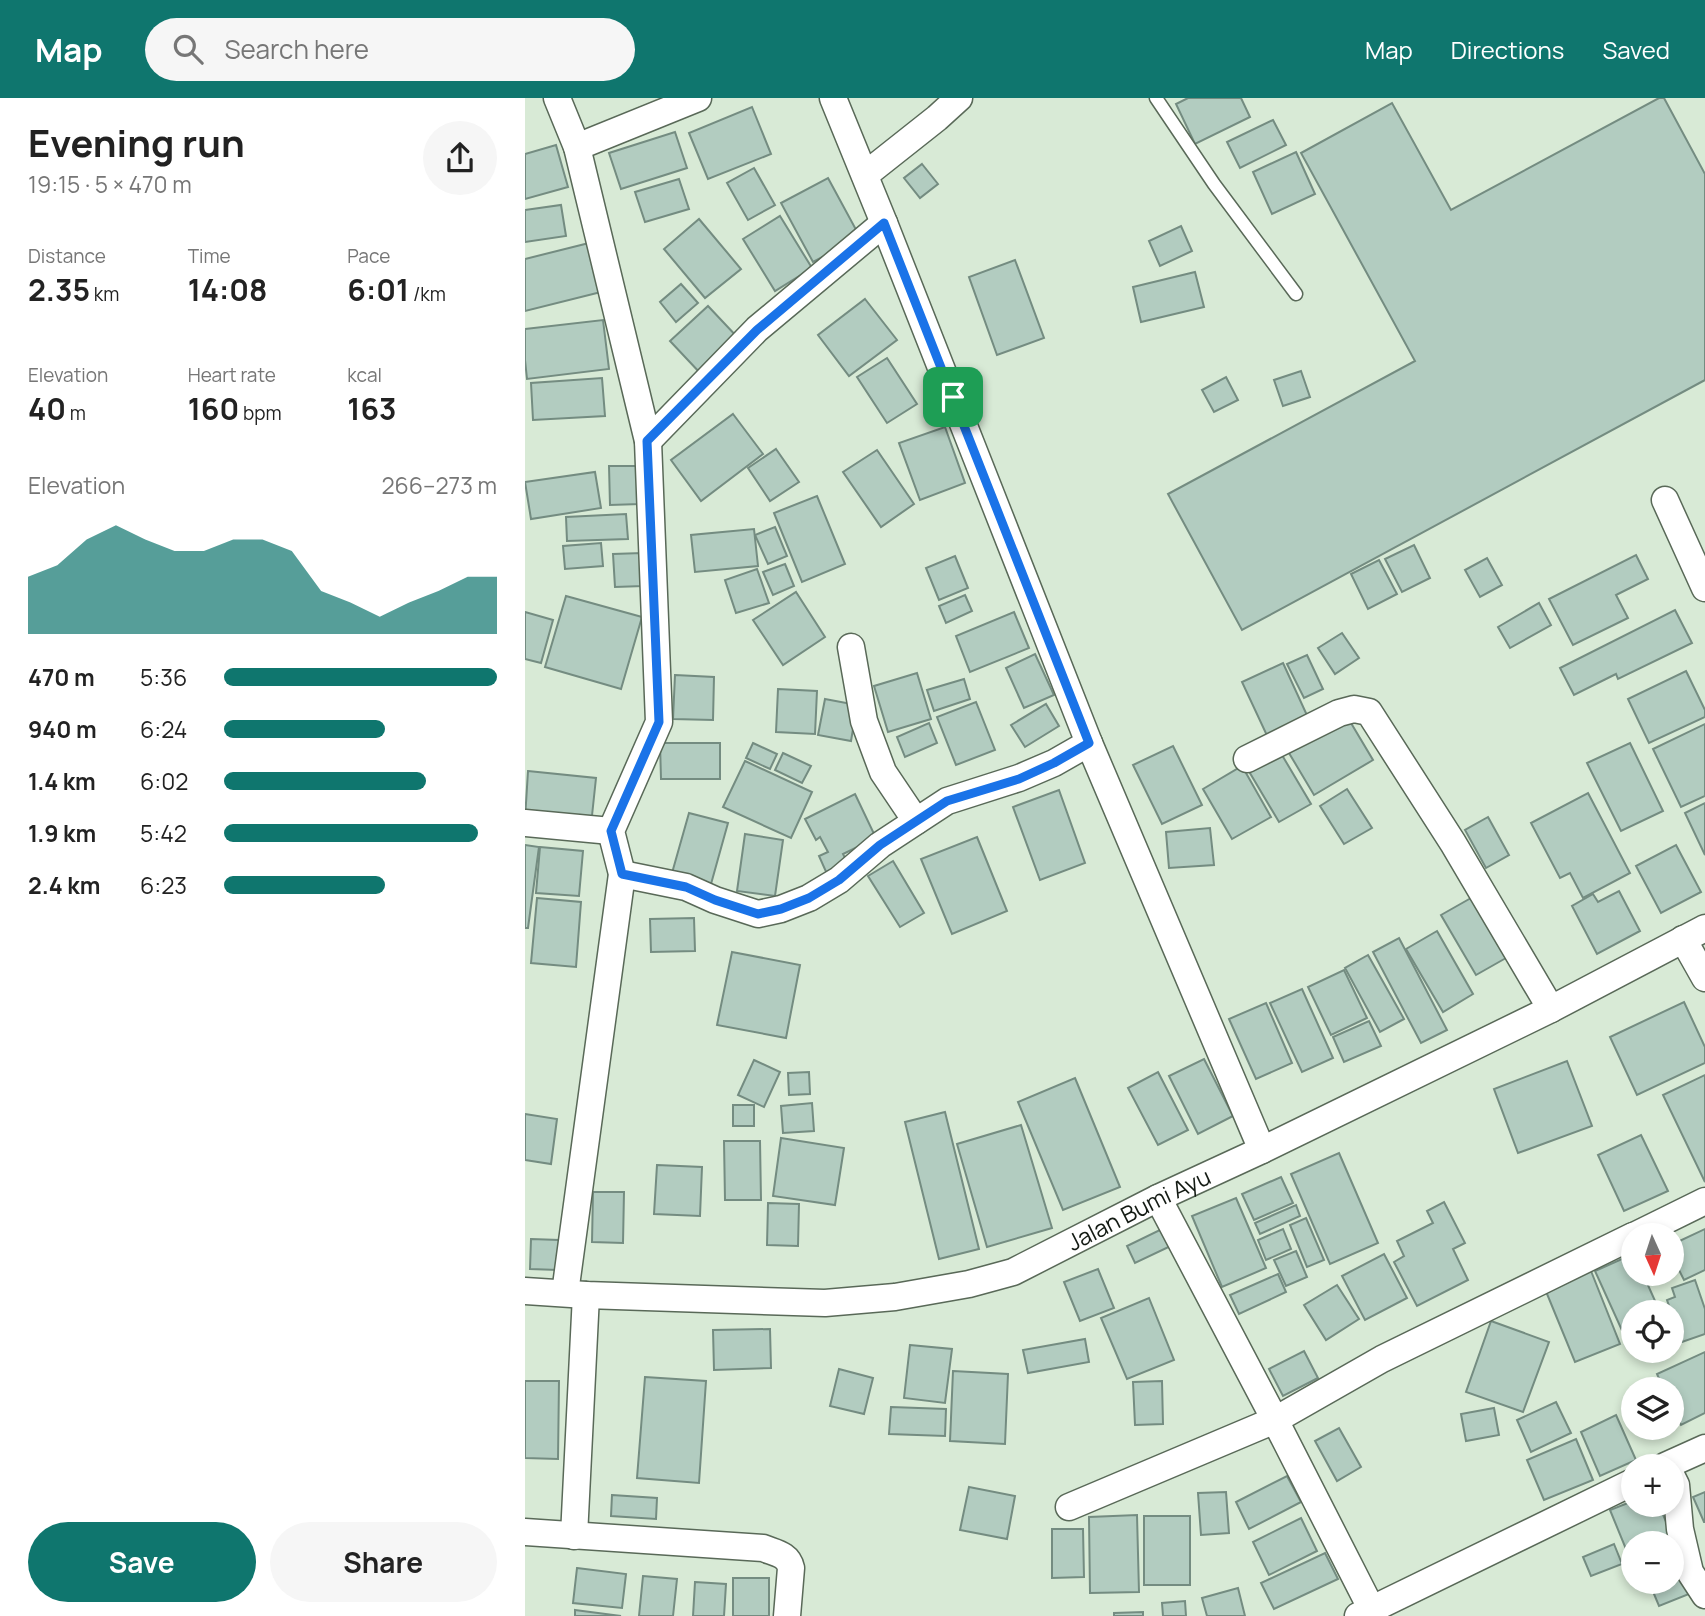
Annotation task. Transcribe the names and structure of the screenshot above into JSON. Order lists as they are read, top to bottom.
{
  "streets": {
    "street": ["Jalan Bumi Ayu"]
  },
  "north": "bottom",
  "page": {
    "header": "Map",
    "search": "Search here",
    "nav": ["Map", "Directions", "Saved"],
    "heading": ["Evening run", "19:15 · 5 × 470 m"],
    "stats": [
      ["Distance", "2.35 km"],
      ["Time", "14:08"],
      ["Pace", "6:01 /km"],
      ["Elevation", "40 m"],
      ["Heart rate", "160 bpm"],
      ["kcal", "163"]
    ],
    "chart": ["Elevation", "266–273 m"],
    "list": [
      {
        "name": "470 m",
        "note": "5:36"
      },
      {
        "name": "940 m",
        "note": "6:24"
      },
      {
        "name": "1.4 km",
        "note": "6:02"
      },
      {
        "name": "1.9 km",
        "note": "5:42"
      },
      {
        "name": "2.4 km",
        "note": "6:23"
      }
    ],
    "map_buttons": ["+", "−"],
    "buttons": ["Save", "Share"]
  }
}
